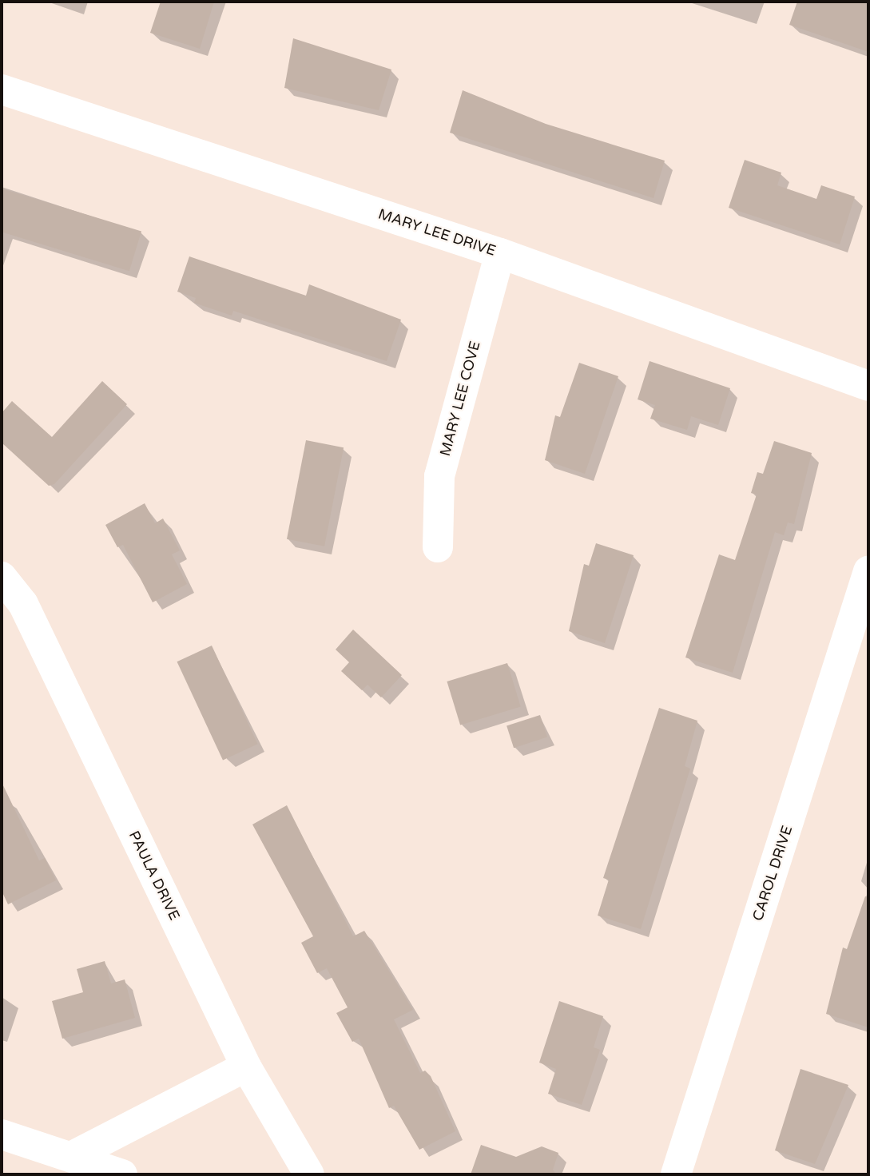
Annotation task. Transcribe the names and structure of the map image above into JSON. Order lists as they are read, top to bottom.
{
  "streets": {
    "street": [
      "MARY LEE DRIVE",
      "MARY LEE COVE",
      "CAROL DRIVE",
      "PAULA DRIVE"
    ]
  },
  "crossings": [
    ["MARY LEE DRIVE", "MARY LEE COVE"]
  ]
}
